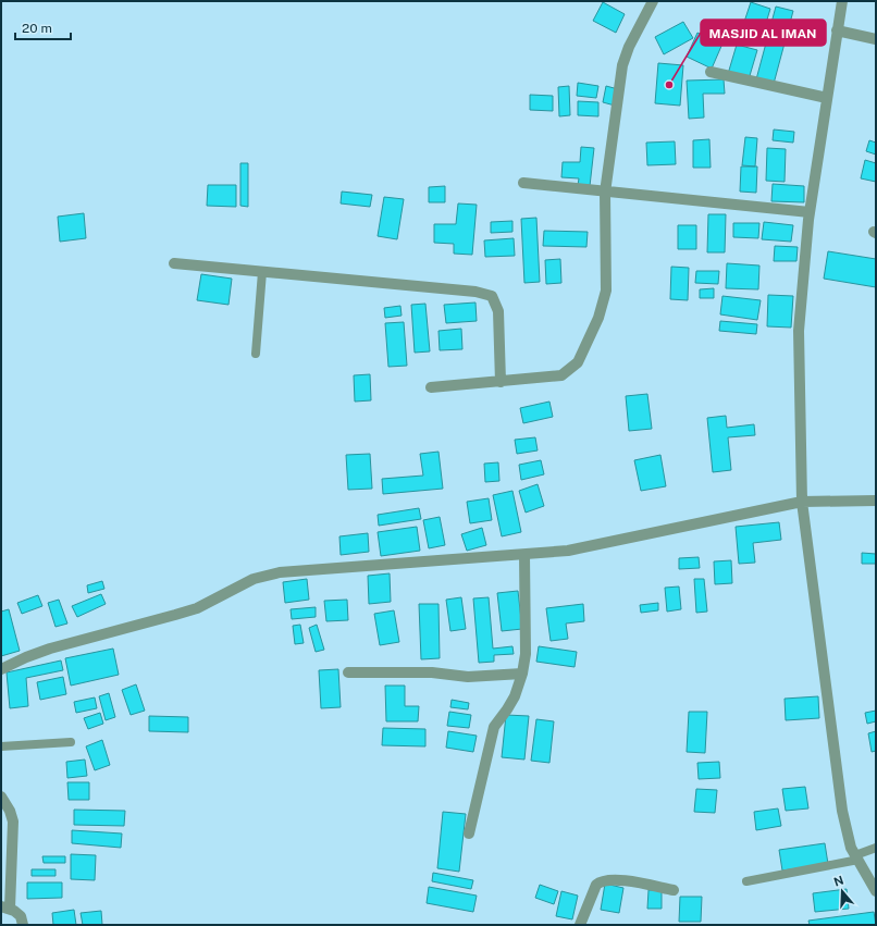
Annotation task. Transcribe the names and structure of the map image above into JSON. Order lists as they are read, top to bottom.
{
  "places": ["MASJID AL IMAN"],
  "scale_bar": "20 m",
  "north": "top"
}
